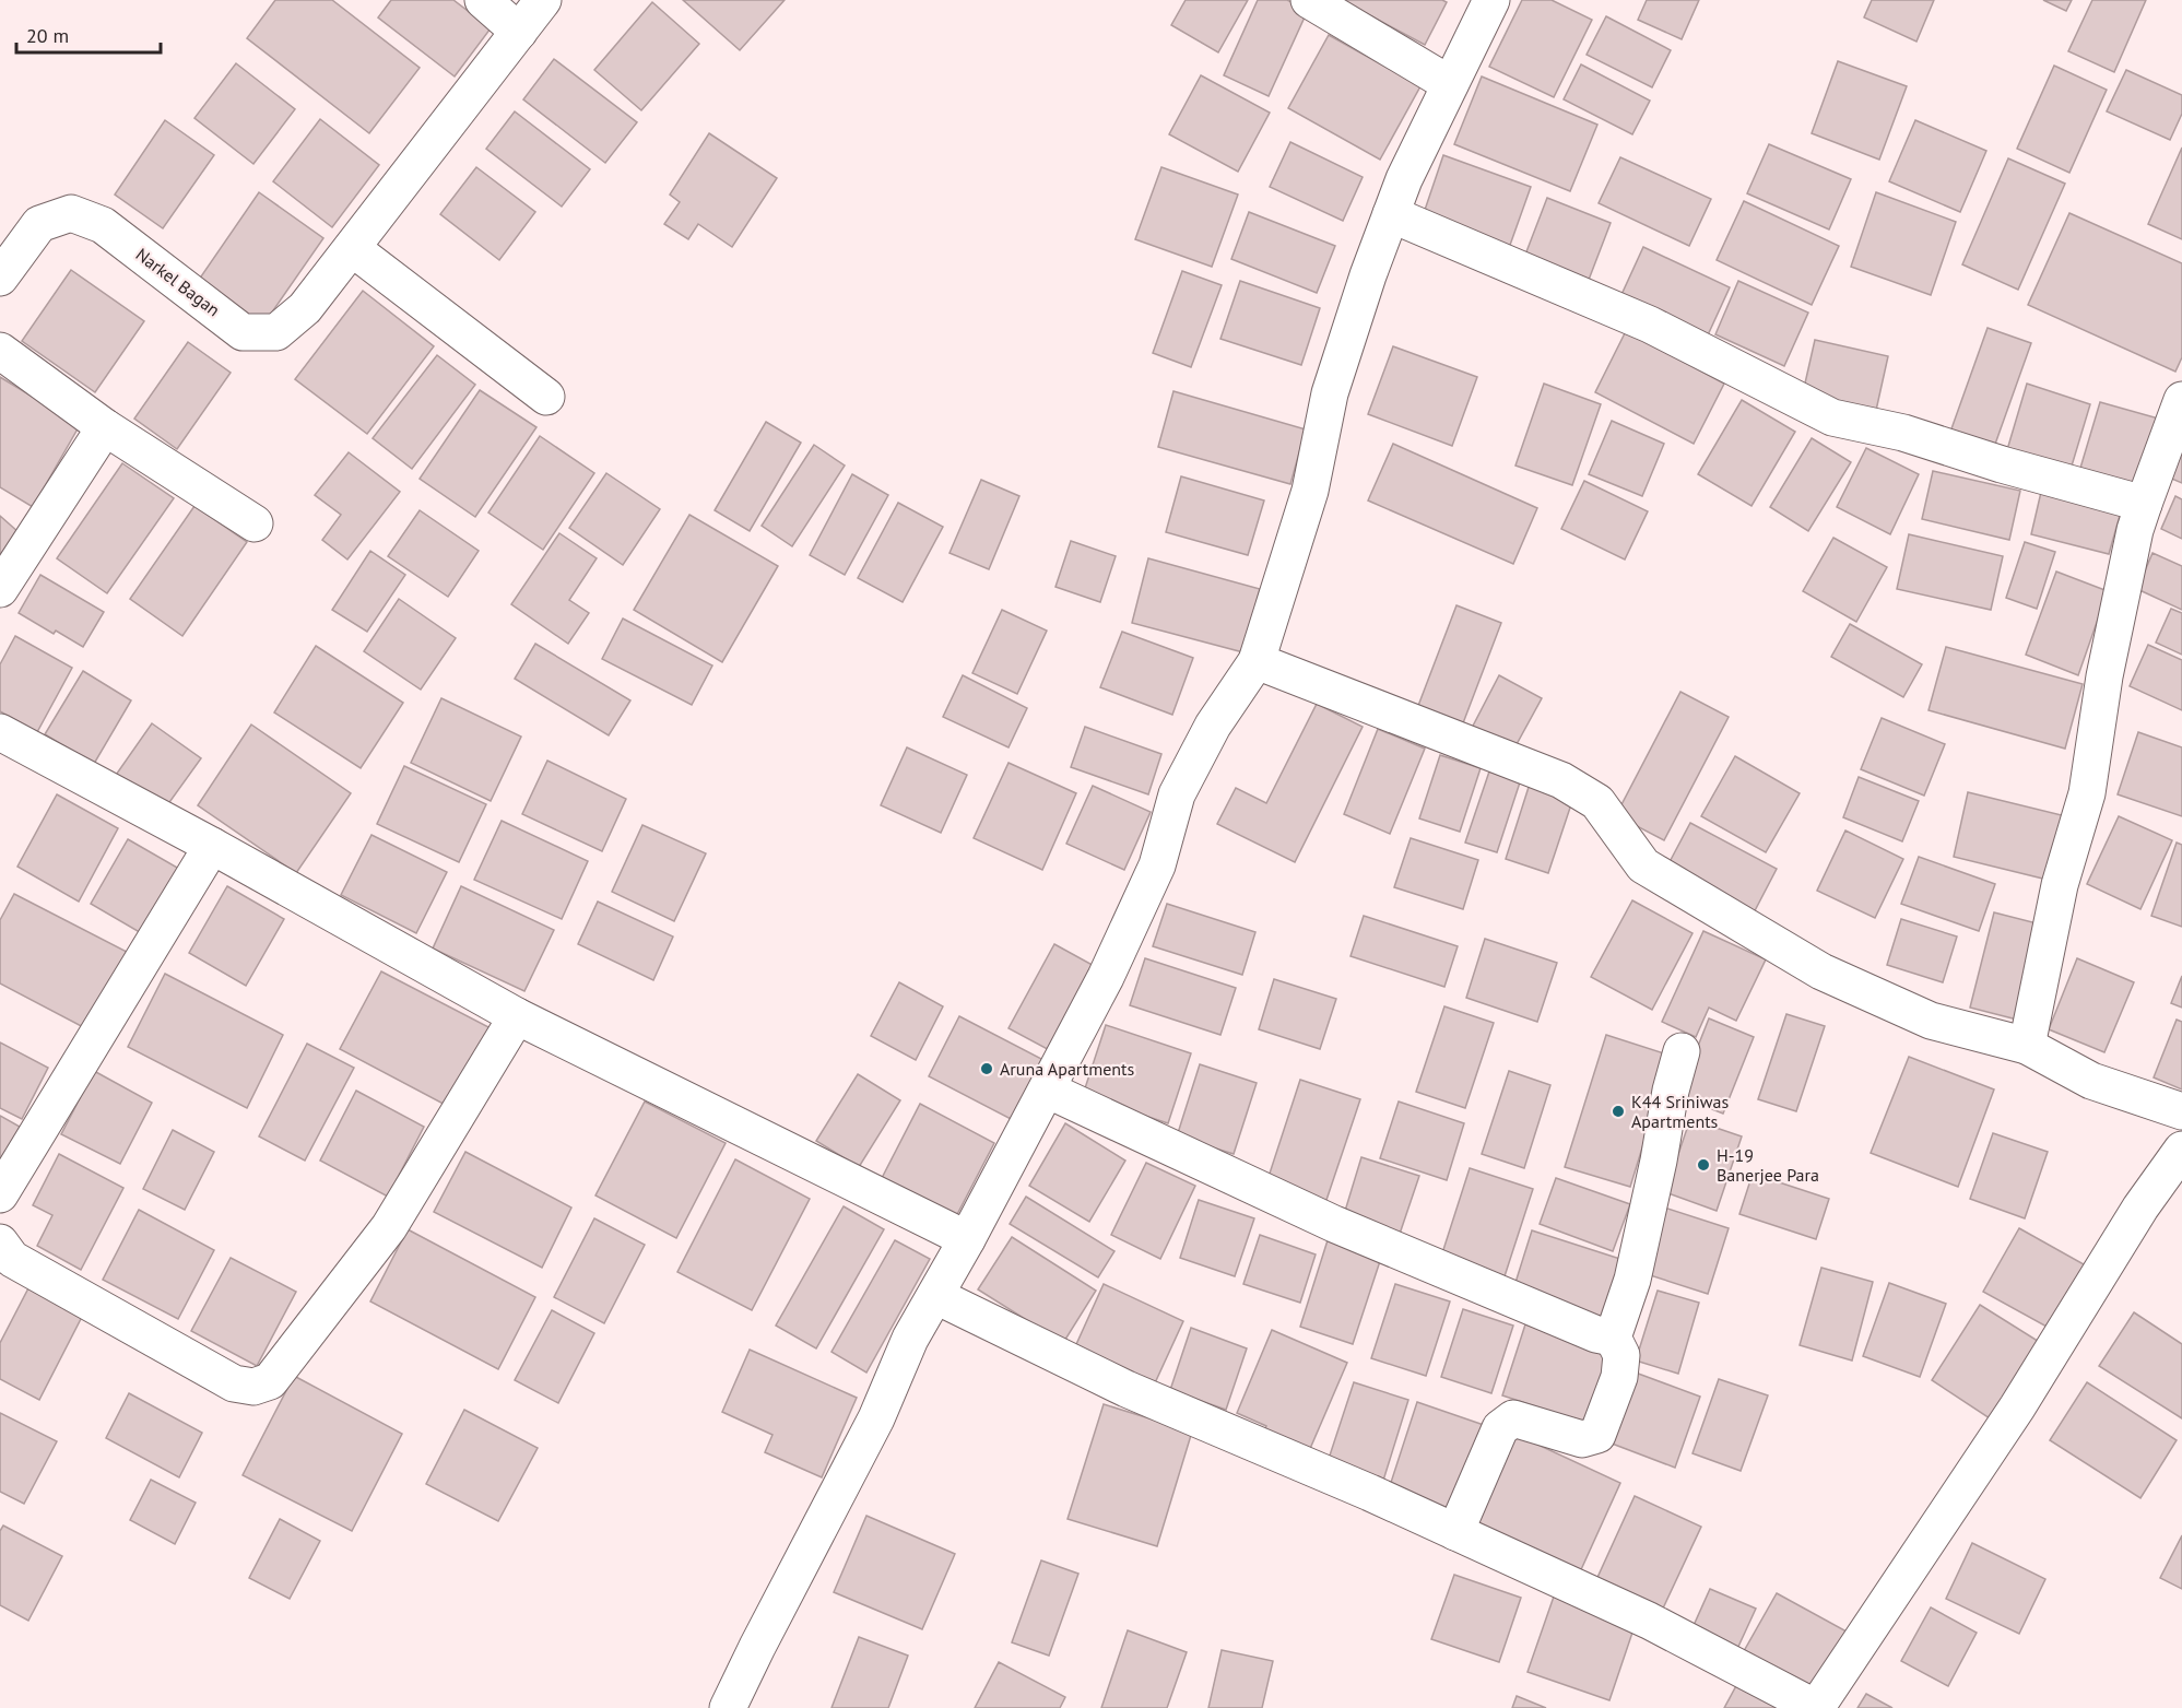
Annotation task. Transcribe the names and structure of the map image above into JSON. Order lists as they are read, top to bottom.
{
  "streets": {
    "street": ["Narkel Bagan"]
  },
  "places": ["Aruna Apartments", "K44 Sriniwas Apartments", "H-19 Banerjee Para"],
  "scale_bar": "20 m"
}
